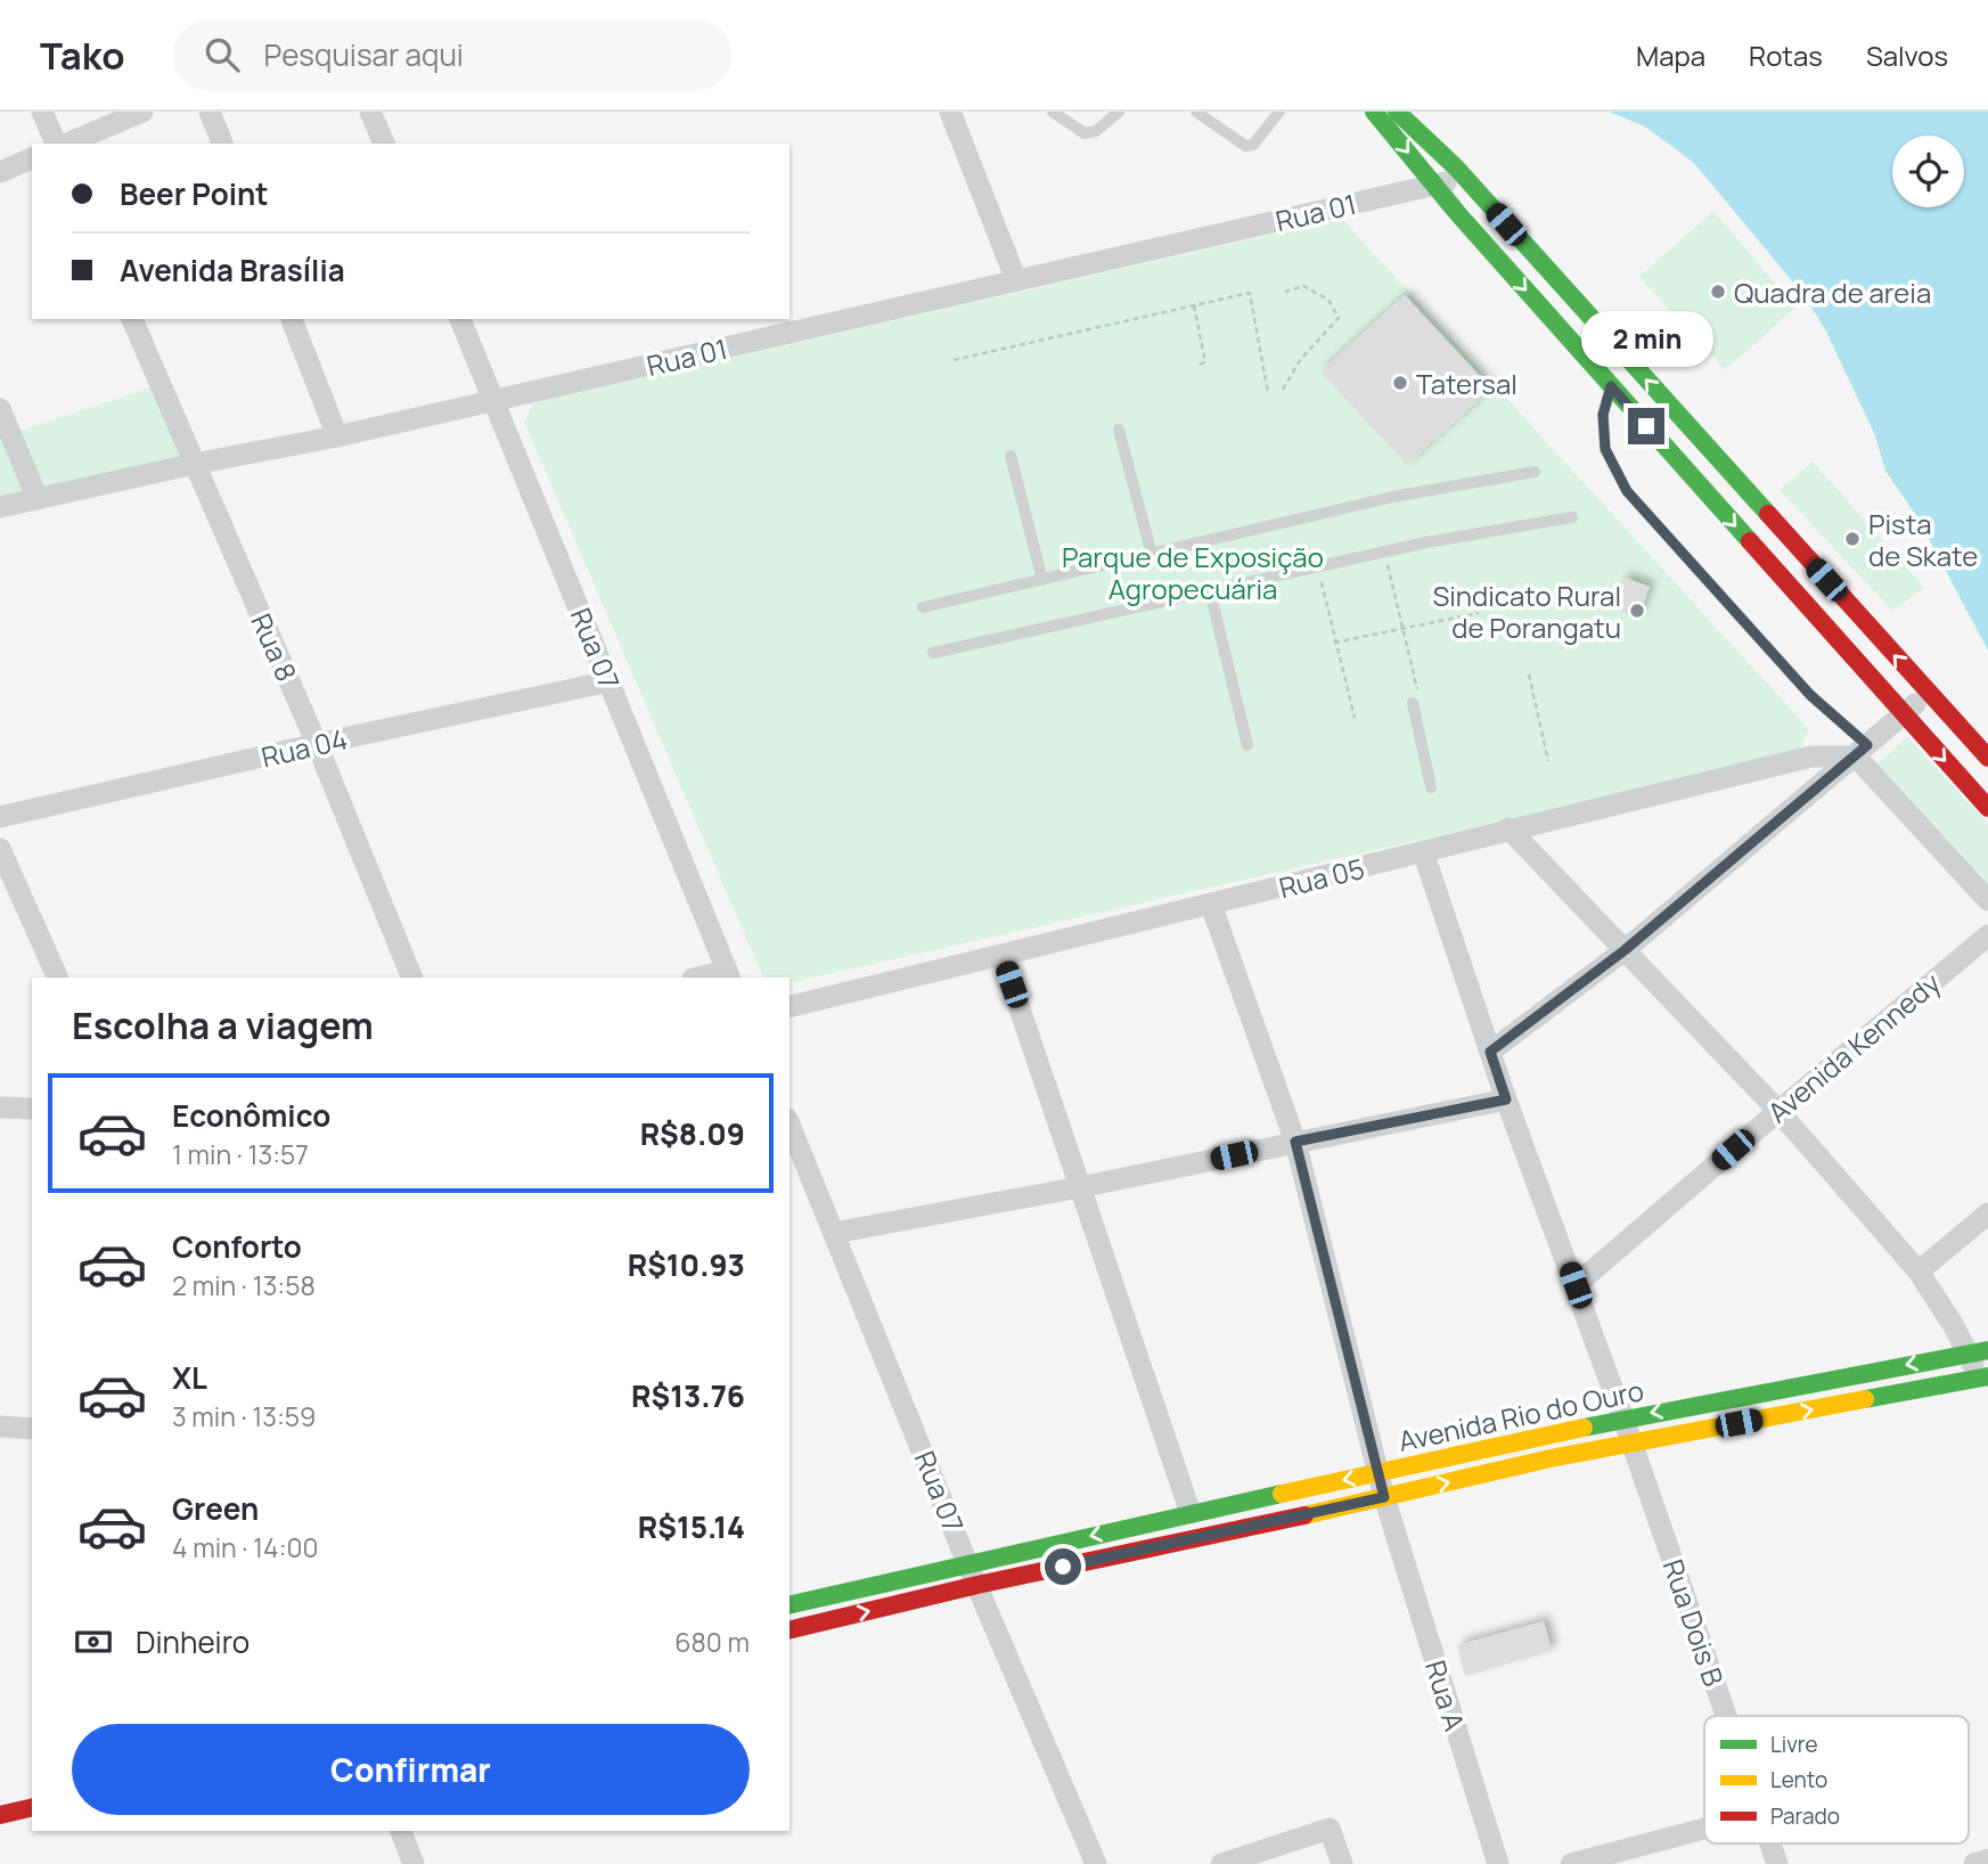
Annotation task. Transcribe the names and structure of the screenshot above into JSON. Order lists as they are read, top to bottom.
{
  "streets": {
    "main road": ["Avenida Rio do Ouro"],
    "street": [
      "Rua 01",
      "Rua 8",
      "Rua 07",
      "Rua 04",
      "Rua 05",
      "Avenida Kennedy",
      "Rua Dois B",
      "Rua A"
    ]
  },
  "crossings": [
    ["Rua 01", "Rua 8"],
    ["Rua 01", "Rua 07"],
    ["Rua 8", "Rua 04"],
    ["Rua 07", "Rua 04"],
    ["Rua 07", "Avenida Rio do Ouro"],
    ["Rua 05", "Rua Dois B"],
    ["Rua 05", "Rua A"],
    ["Avenida Kennedy", "Rua Dois B"],
    ["Avenida Rio do Ouro", "Rua Dois B"],
    ["Avenida Rio do Ouro", "Rua A"]
  ],
  "parks": ["Parque de Exposição Agropecuária"],
  "places": [
    "Quadra de areia",
    "Tatersal",
    "Pista de Skate",
    "Sindicato Rural de Porangatu"
  ],
  "legend": ["Livre", "Lento", "Parado"],
  "page": {
    "header": "Tako",
    "search": "Pesquisar aqui",
    "nav": ["Mapa", "Rotas", "Salvos"],
    "banner": ["Beer Point", "Avenida Brasília"],
    "bubble": "2 min",
    "heading": "Escolha a viagem",
    "list": [
      {
        "name": "Econômico",
        "note": "1 min · 13:57",
        "value": "R$8.09"
      },
      {
        "name": "Conforto",
        "note": "2 min · 13:58",
        "value": "R$10.93"
      },
      {
        "name": "XL",
        "note": "3 min · 13:59",
        "value": "R$13.76"
      },
      {
        "name": "Green",
        "note": "4 min · 14:00",
        "value": "R$15.14"
      }
    ],
    "pay": ["Dinheiro", "680 m"],
    "buttons": "Confirmar"
  }
}
